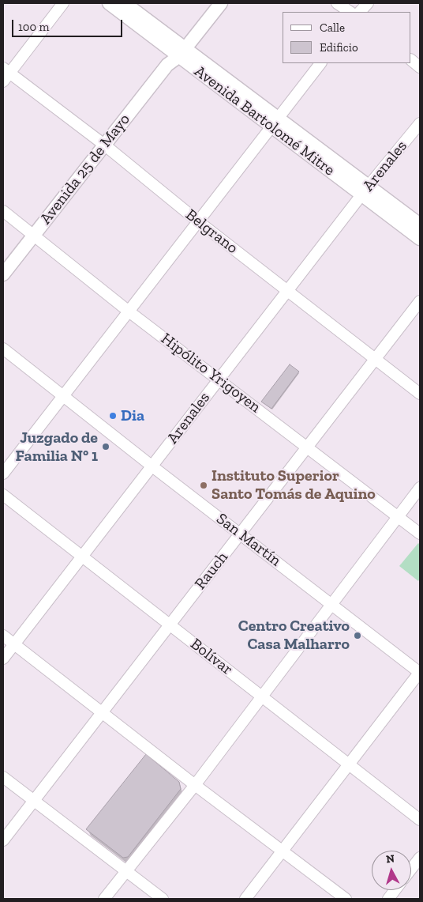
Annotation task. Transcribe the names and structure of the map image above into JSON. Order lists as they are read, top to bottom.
{
  "streets": {
    "main road": ["Avenida Bartolomé Mitre", "Avenida 25 de Mayo"],
    "street": [
      "Arenales",
      "Belgrano",
      "Hipólito Yrigoyen",
      "San Martín",
      "Rauch",
      "Bolívar"
    ]
  },
  "crossings": [
    ["Avenida Bartolomé Mitre", "Arenales"],
    ["Avenida Bartolomé Mitre", "Avenida 25 de Mayo"],
    ["Arenales", "Belgrano"],
    ["Arenales", "Hipólito Yrigoyen"],
    ["Arenales", "San Martín"],
    ["Arenales", "Bolívar"],
    ["Avenida 25 de Mayo", "Belgrano"],
    ["Avenida 25 de Mayo", "Hipólito Yrigoyen"],
    ["Belgrano", "Rauch"],
    ["Hipólito Yrigoyen", "Rauch"],
    ["San Martín", "Rauch"],
    ["Rauch", "Bolívar"]
  ],
  "places": [
    "Dia",
    "Juzgado de Familia N° 1",
    "Instituto Superior Santo Tomás de Aquino",
    "Centro Creativo Casa Malharro"
  ],
  "legend": ["Calle", "Edificio"],
  "scale_bar": "100 m",
  "north": "top"
}
